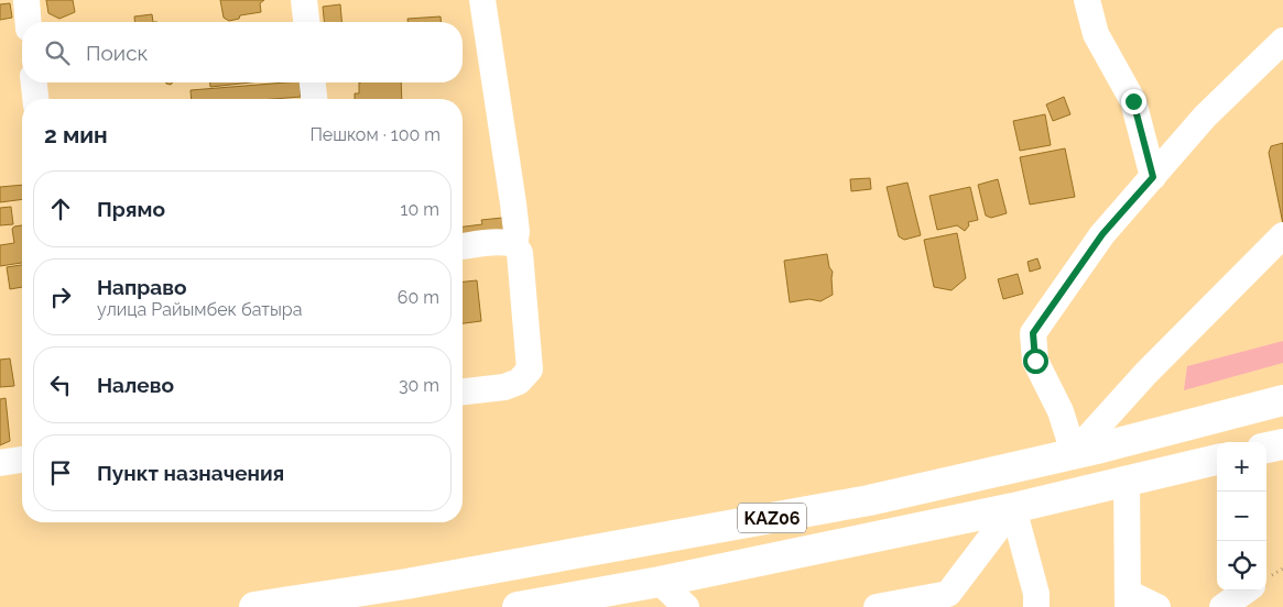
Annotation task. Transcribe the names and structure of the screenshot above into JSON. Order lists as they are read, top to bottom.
{
  "streets": {
    "highway": ["KАZ06"]
  },
  "page": {
    "search": "Поиск",
    "heading": ["2 мин", "Пешком · 100 m"],
    "list": [
      ["Прямо", "10 m"],
      ["Направо", "улица Райымбек батыра", "60 m"],
      ["Налево", "30 m"],
      "Пункт назначения"
    ],
    "map_buttons": ["+", "−"]
  }
}
